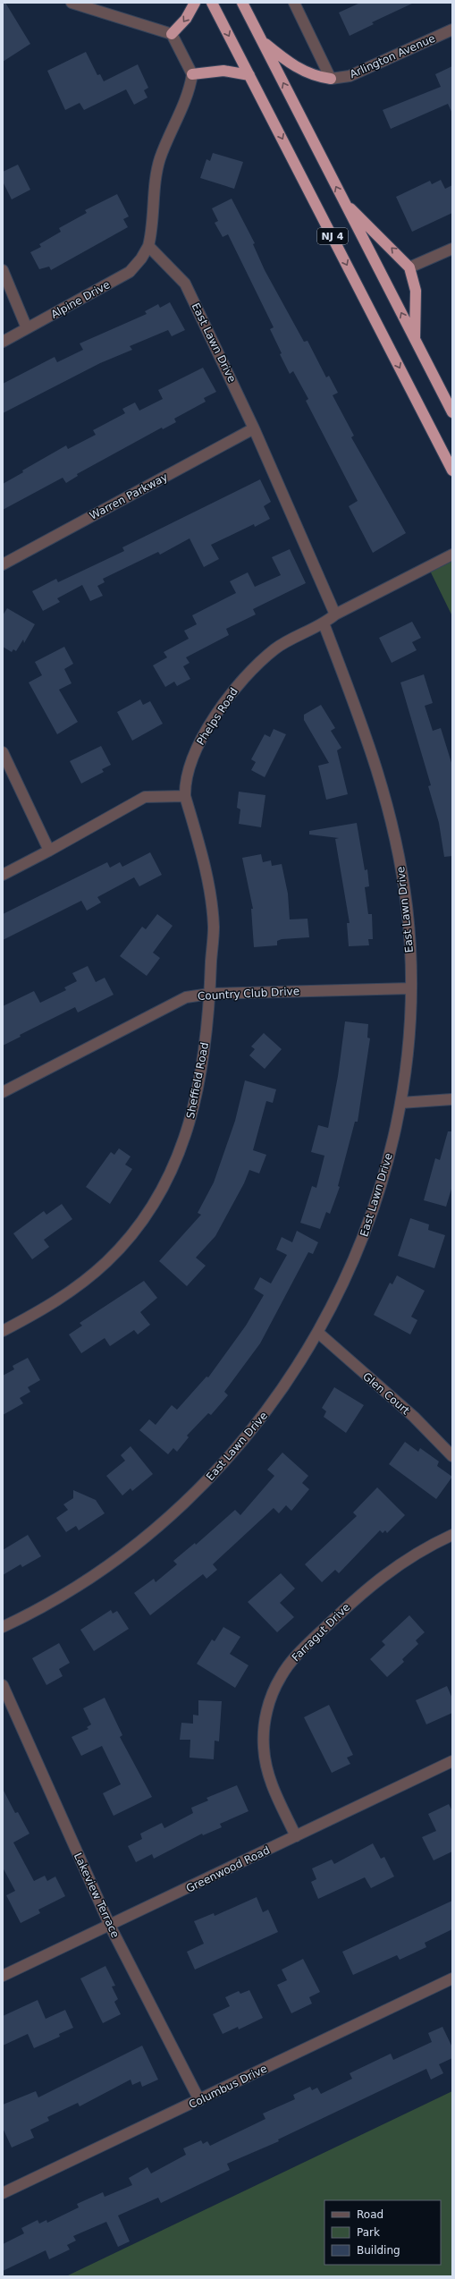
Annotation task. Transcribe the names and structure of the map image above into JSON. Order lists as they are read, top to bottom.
{
  "streets": {
    "highway": ["NJ 4"],
    "street": [
      "Arlington Avenue",
      "Alpine Drive",
      "East Lawn Drive",
      "Warren Parkway",
      "Phelps Road",
      "Country Club Drive",
      "Sheffield Road",
      "Glen Court",
      "Farragut Drive",
      "Greenwood Road",
      "Lakeview Terrace",
      "Columbus Drive"
    ]
  },
  "crossings": [
    ["Alpine Drive", "East Lawn Drive"],
    ["East Lawn Drive", "Warren Parkway"],
    ["East Lawn Drive", "Phelps Road"],
    ["East Lawn Drive", "Country Club Drive"],
    ["East Lawn Drive", "Glen Court"],
    ["Phelps Road", "Sheffield Road"],
    ["Country Club Drive", "Sheffield Road"],
    ["Farragut Drive", "Greenwood Road"],
    ["Greenwood Road", "Lakeview Terrace"],
    ["Lakeview Terrace", "Columbus Drive"]
  ],
  "legend": ["Road", "Park", "Building"]
}
